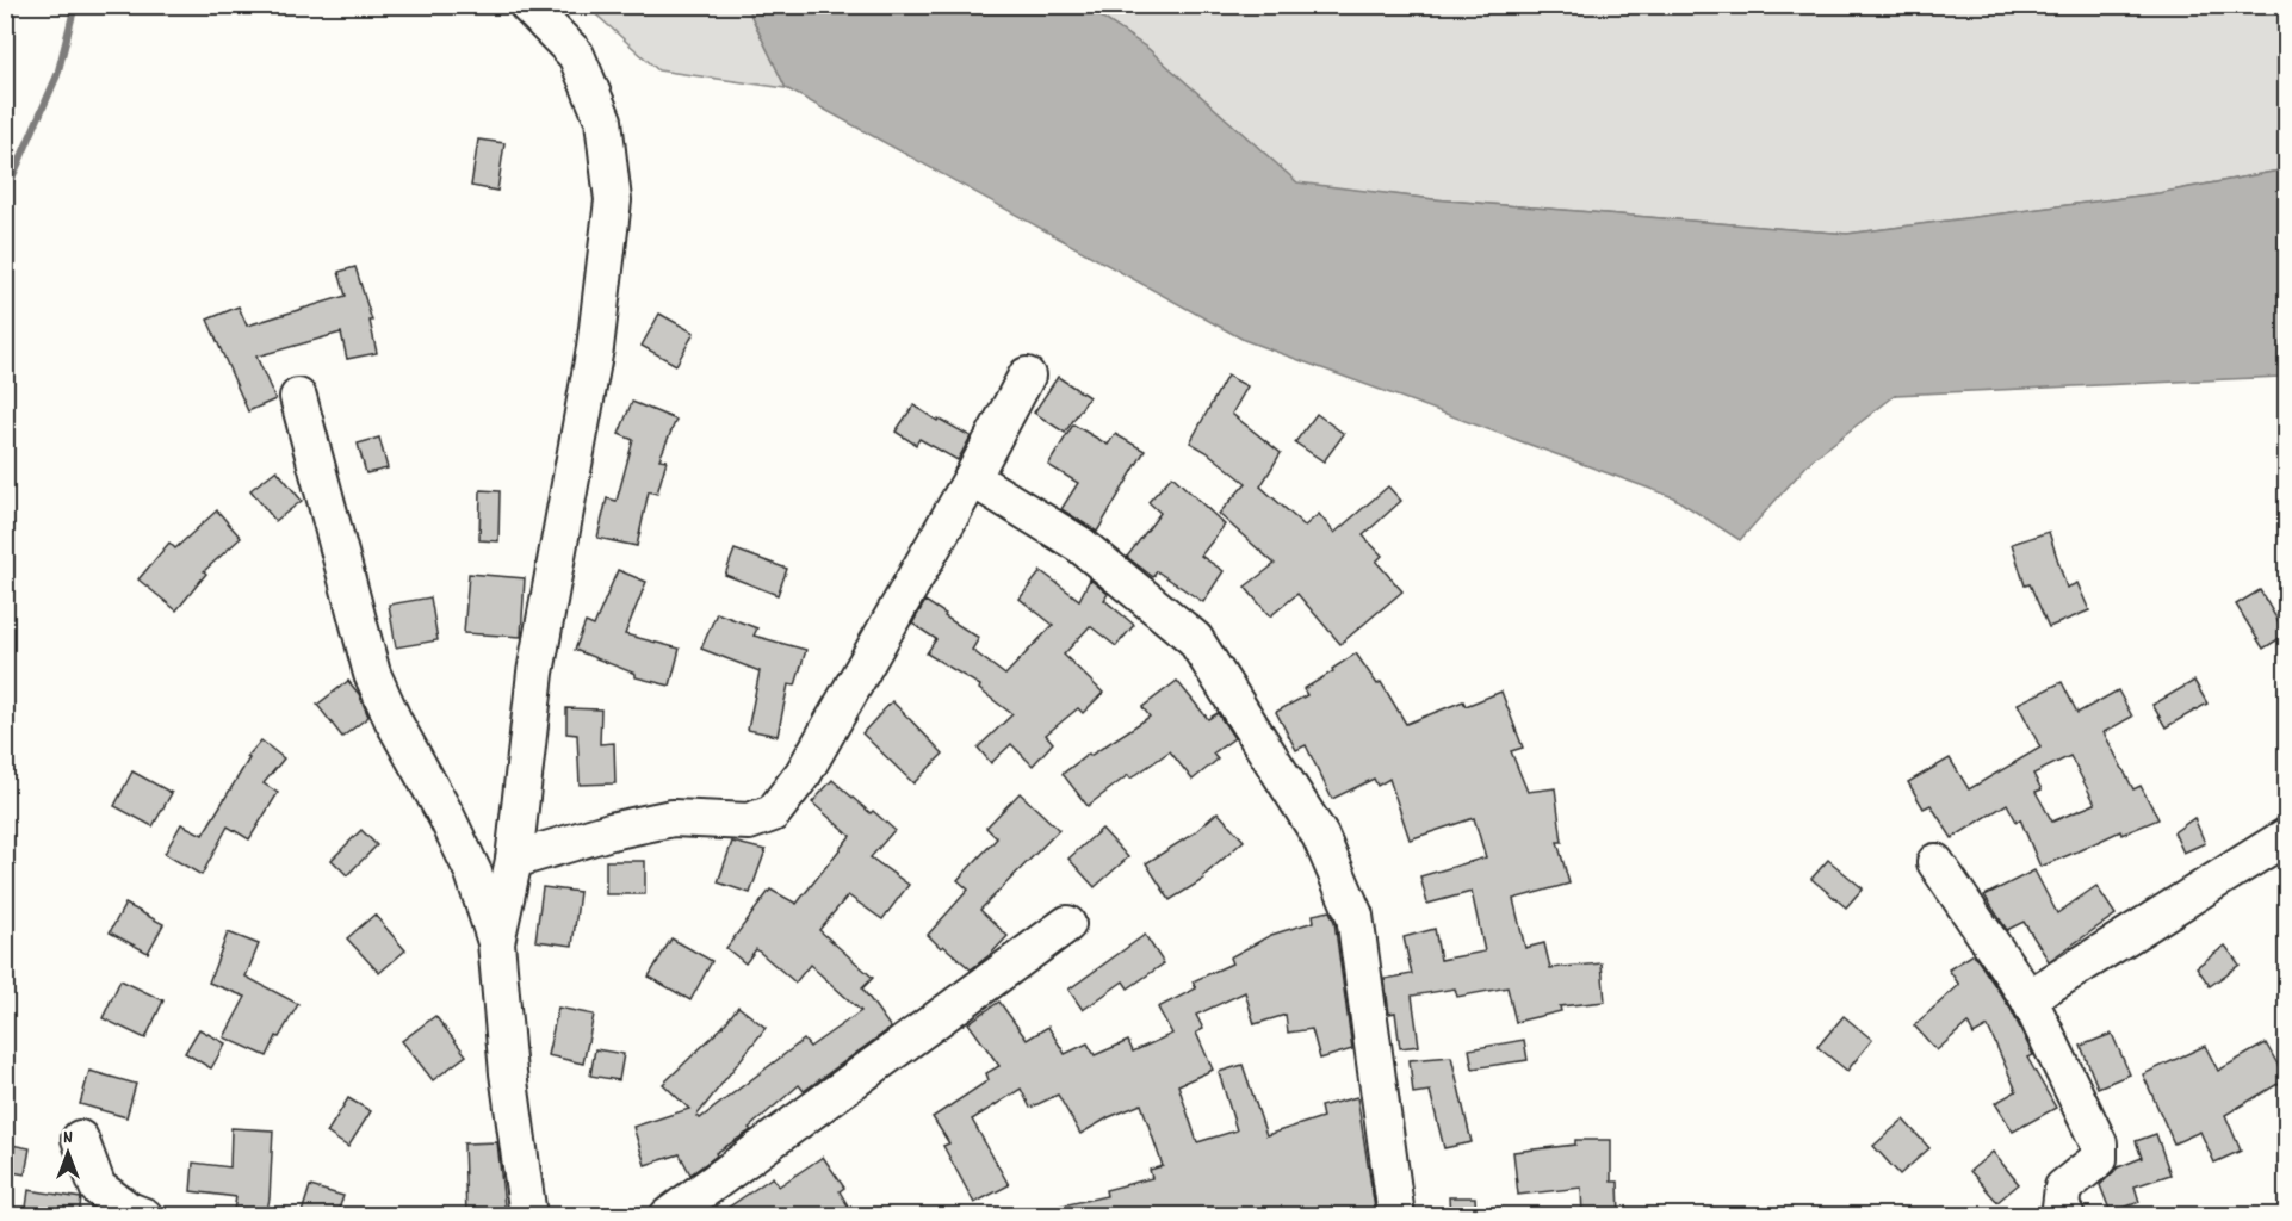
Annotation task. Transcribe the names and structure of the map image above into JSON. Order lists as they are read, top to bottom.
{
  "north": "top"
}
